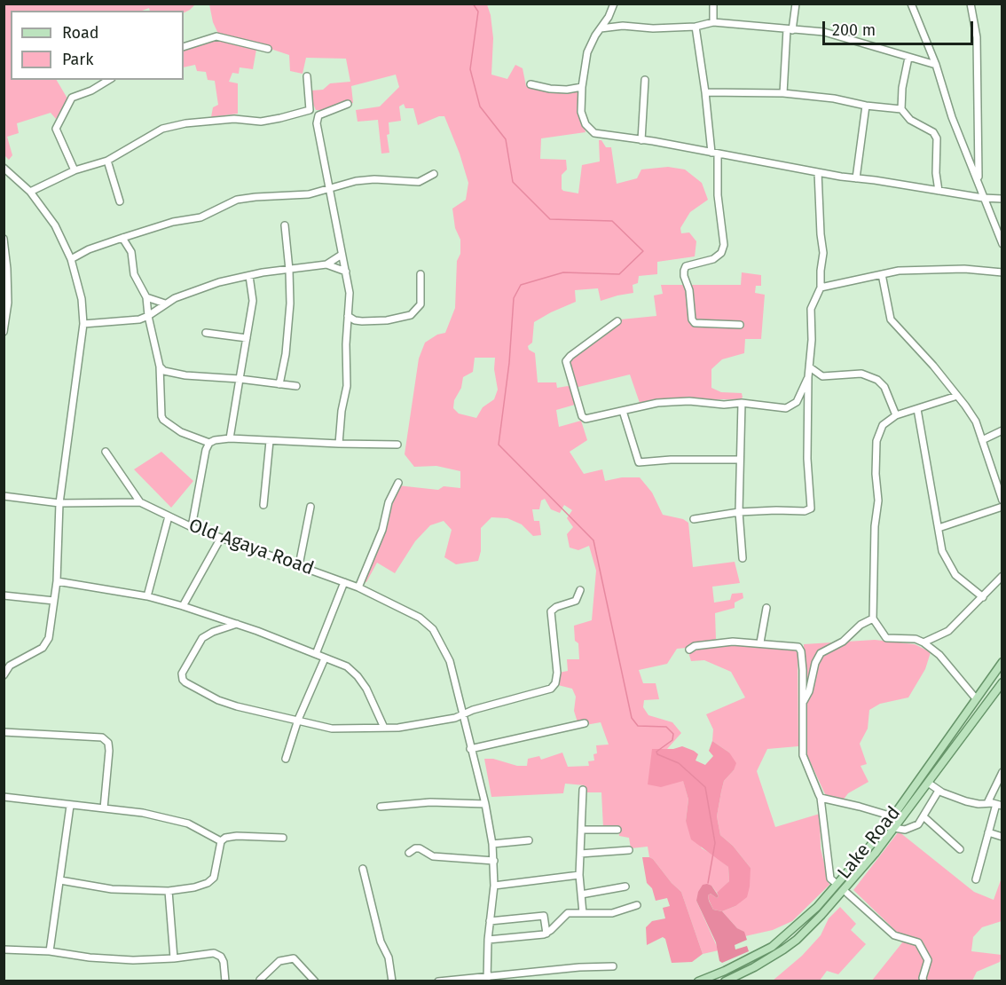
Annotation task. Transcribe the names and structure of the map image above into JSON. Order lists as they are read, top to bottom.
{
  "streets": {
    "main road": ["Lake Road"],
    "street": ["Old Agaya Road"]
  },
  "legend": ["Road", "Park"],
  "scale_bar": "200 m"
}
